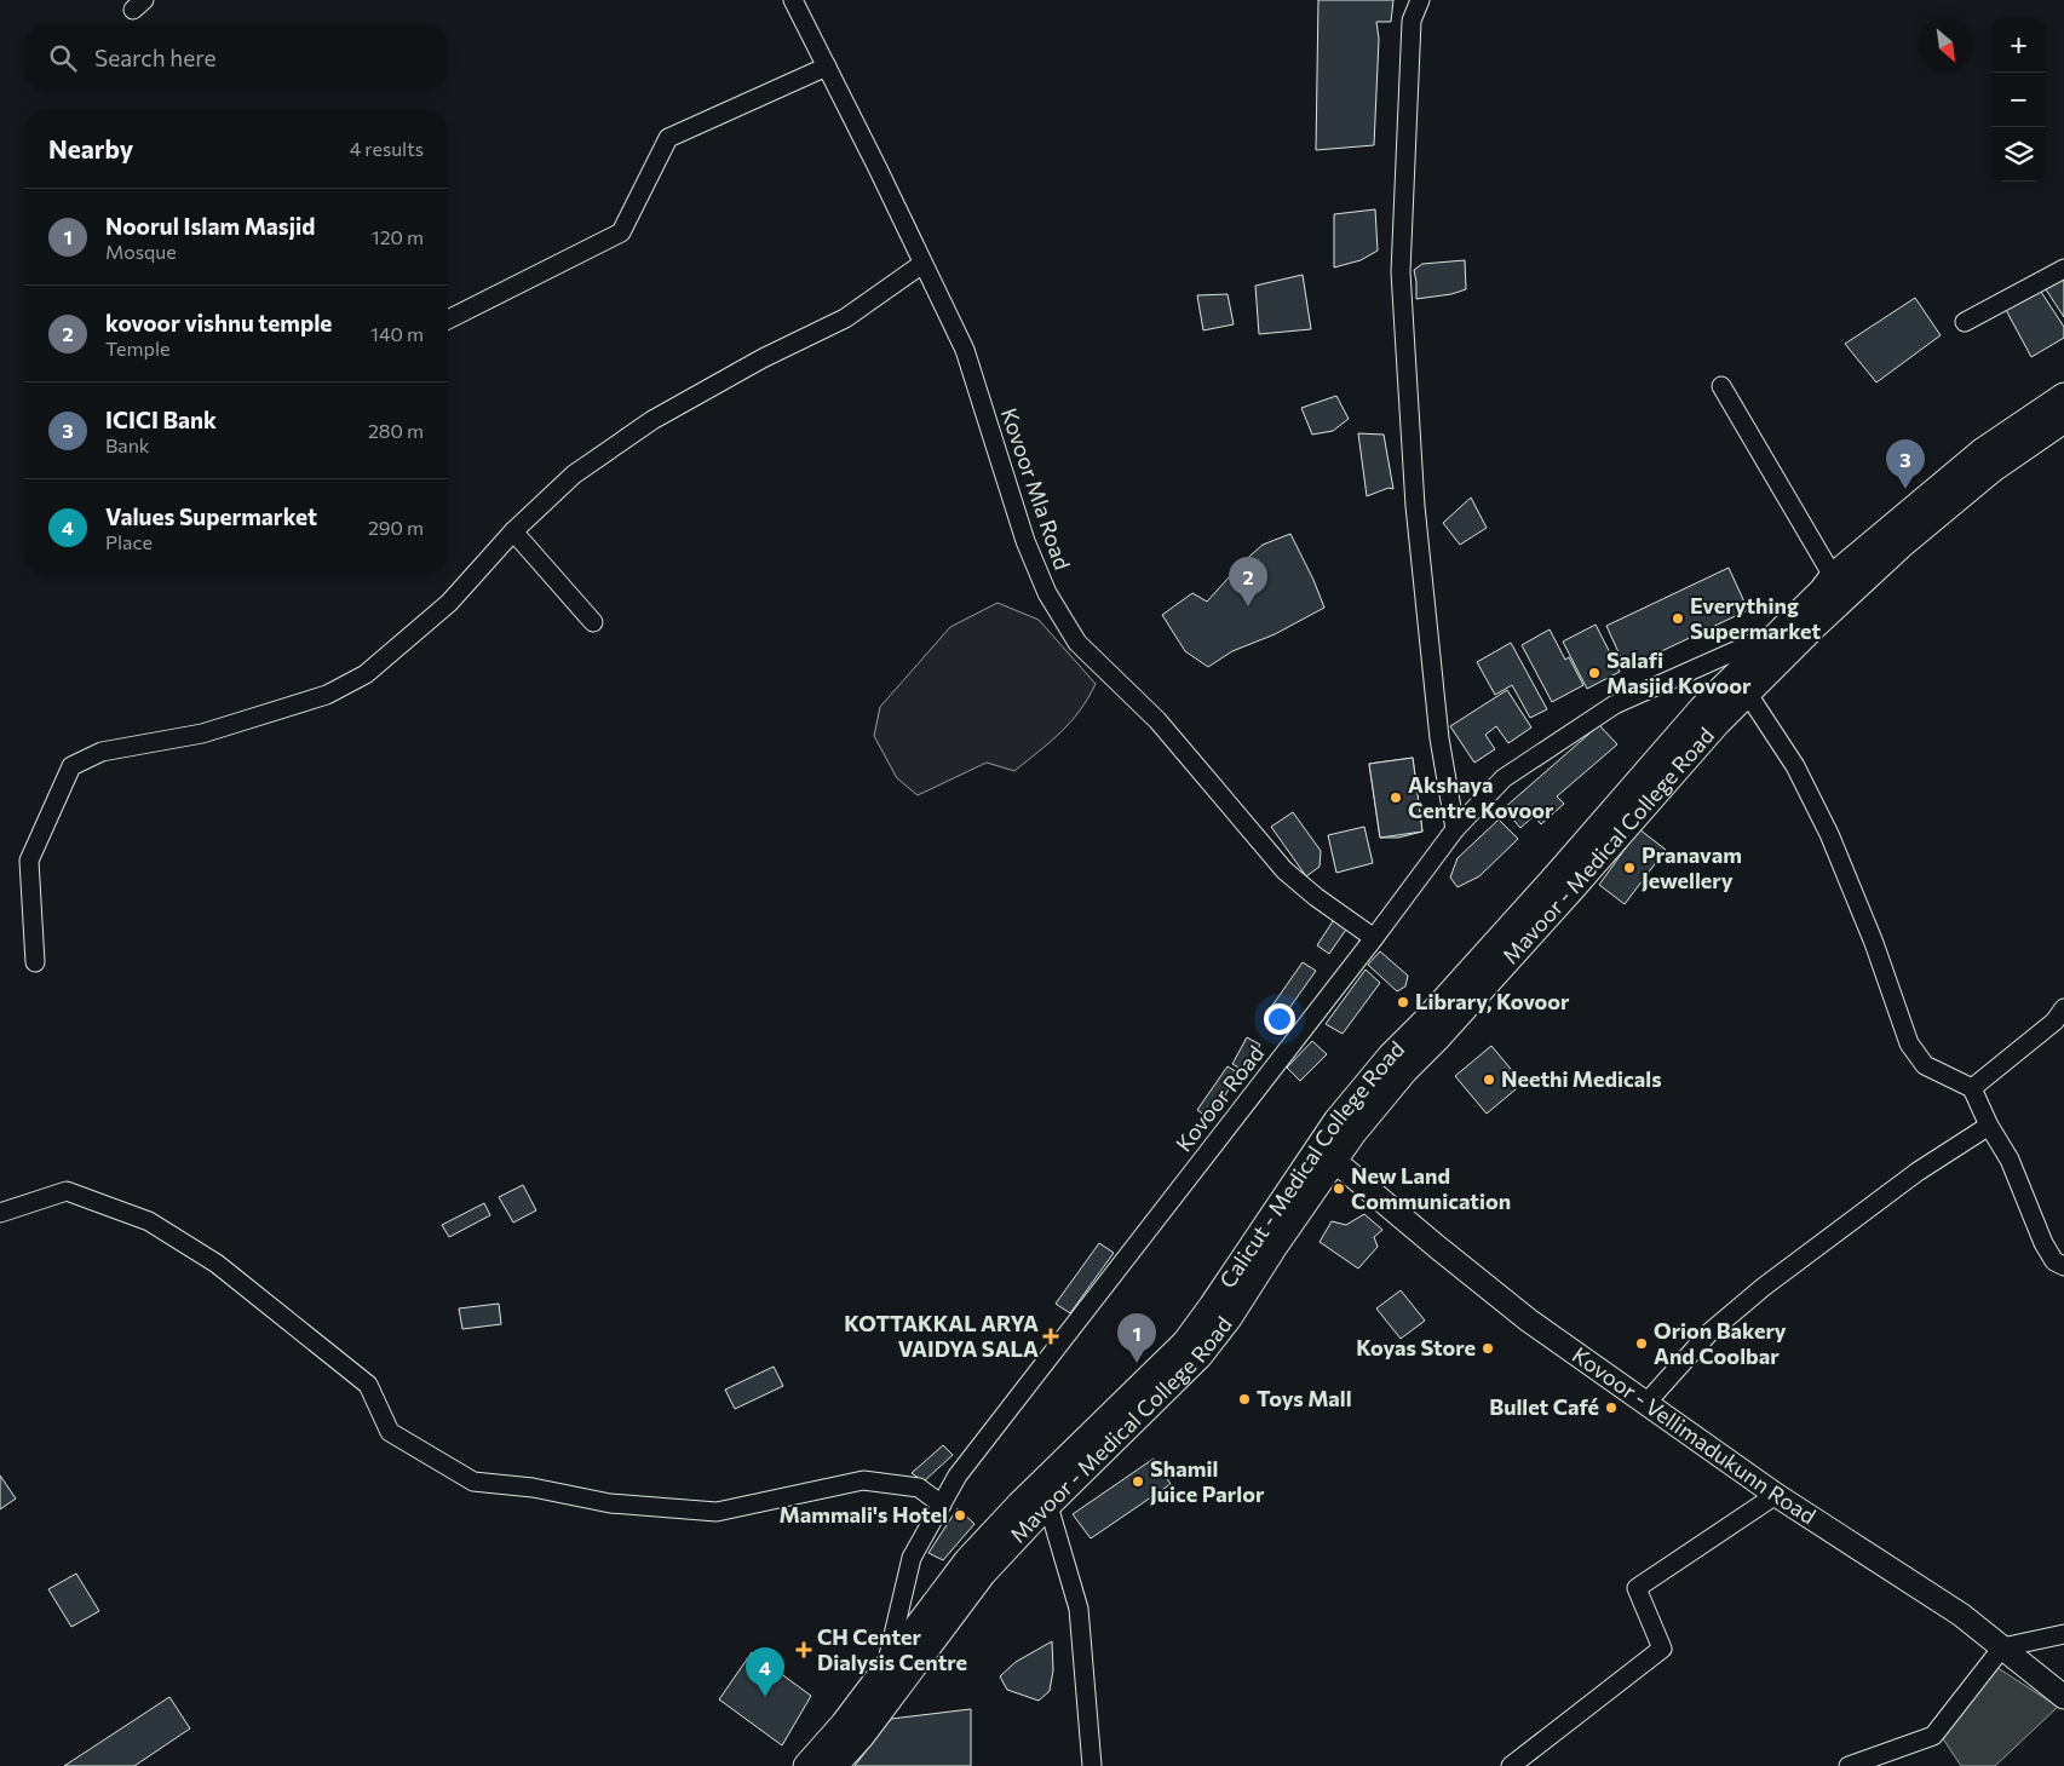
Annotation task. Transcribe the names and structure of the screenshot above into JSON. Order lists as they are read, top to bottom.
{
  "streets": {
    "main road": ["Mavoor - Medical College Road", "Calicut - Medical College Road"],
    "street": ["Kovoor Mla Road", "Kovoor Road", "Kovoor - Vellimadukunn Road"]
  },
  "crossings": [
    ["Kovoor Mla Road", "Kovoor Road"],
    ["Mavoor - Medical College Road", "Kovoor Road"],
    ["Mavoor - Medical College Road", "Calicut - Medical College Road"],
    ["Mavoor - Medical College Road", "Kovoor - Vellimadukunn Road"],
    ["Kovoor Road", "Calicut - Medical College Road"],
    ["Calicut - Medical College Road", "Kovoor - Vellimadukunn Road"]
  ],
  "places": {
    "other": [
      "Everything Supermarket",
      "Salafi Masjid Kovoor",
      "Akshaya Centre Kovoor",
      "Pranavam Jewellery",
      "Library, Kovoor",
      "Neethi Medicals",
      "New Land Communication",
      "Orion Bakery And Coolbar",
      "Koyas Store",
      "Toys Mall",
      "Bullet Café",
      "Shamil Juice Parlor",
      "Mammali's Hotel"
    ],
    "health": ["KOTTAKKAL ARYA VAIDYA SALA", "CH Center Dialysis Centre"]
  },
  "north": "bottom right",
  "page": {
    "map_buttons": ["+", "−"],
    "search": "Search here",
    "heading": ["Nearby", "4 results"],
    "list": [
      {
        "mark": "1",
        "name": "Noorul Islam Masjid",
        "note": "Mosque",
        "value": "120 m"
      },
      {
        "mark": "2",
        "name": "kovoor vishnu temple",
        "note": "Temple",
        "value": "140 m"
      },
      {
        "mark": "3",
        "name": "ICICI Bank",
        "note": "Bank",
        "value": "280 m"
      },
      {
        "mark": "4",
        "name": "Values Supermarket",
        "note": "Place",
        "value": "290 m"
      }
    ],
    "pins": [
      "3",
      "2",
      "1",
      "4"
    ]
  }
}
